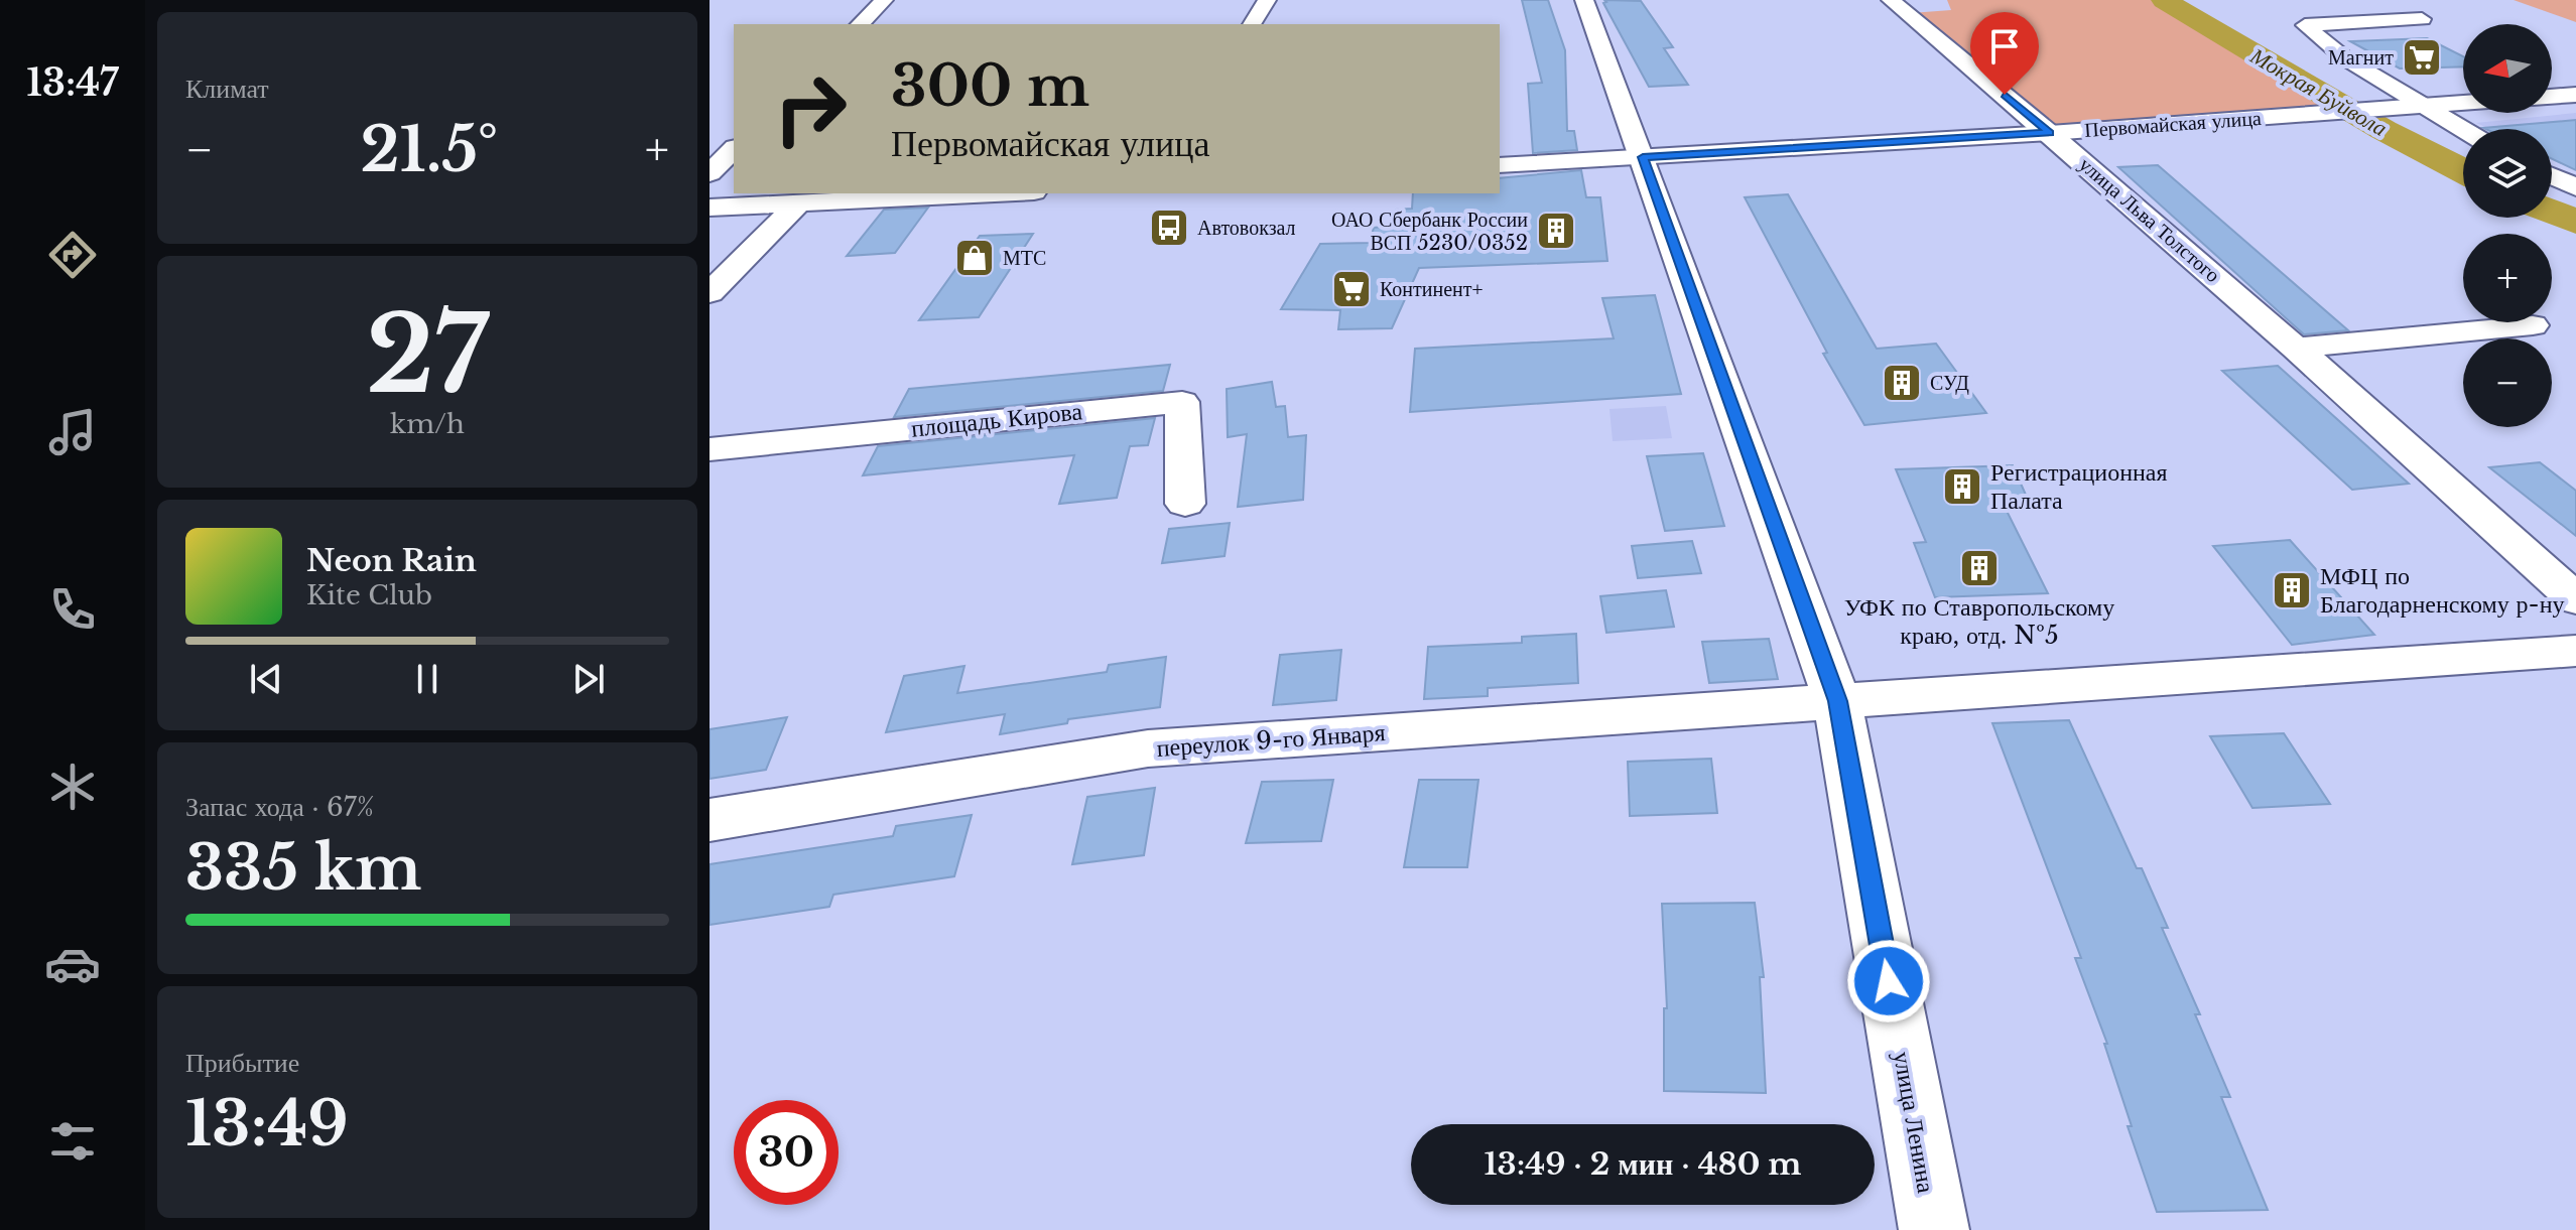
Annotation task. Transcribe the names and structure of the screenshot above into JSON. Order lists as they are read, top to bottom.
{
  "streets": {
    "street": [
      "Первомайская улица",
      "улица Льва Толстого",
      "площадь Кирова",
      "переулок 9-го Января",
      "улица Ленина"
    ]
  },
  "crossings": [
    ["Первомайская улица", "улица Льва Толстого"],
    ["Первомайская улица", "улица Ленина"],
    ["переулок 9-го Января", "улица Ленина"]
  ],
  "water": ["Мокрая Буйвола"],
  "places": {
    "supermarket": ["Магнит", "Континент+"],
    "bus stop": ["Автовокзал"],
    "building": [
      "ОАО Сбербанк России ВСП 5230/0352",
      "СУД",
      "Регистрационная Палата",
      "УФК по Ставропольскому краю, отд. №5",
      "МФЦ по Благодарненскому р-ну"
    ],
    "shop": ["МТС"]
  },
  "north": "left",
  "page": {
    "tabs": "13:47",
    "tile": [
      "Климат",
      ["27", "km/h"],
      ["Запас хода · 67%", "335 km"],
      ["Прибытие", "13:49"]
    ],
    "map_buttons": ["+", "−"],
    "turn": ["300 m", "Первомайская улица"],
    "heat": ["−", "21.5°", "+"],
    "song": ["Neon Rain", "Kite Club"],
    "limit": "30",
    "trip": "13:49 · 2 мин · 480 m"
  }
}
